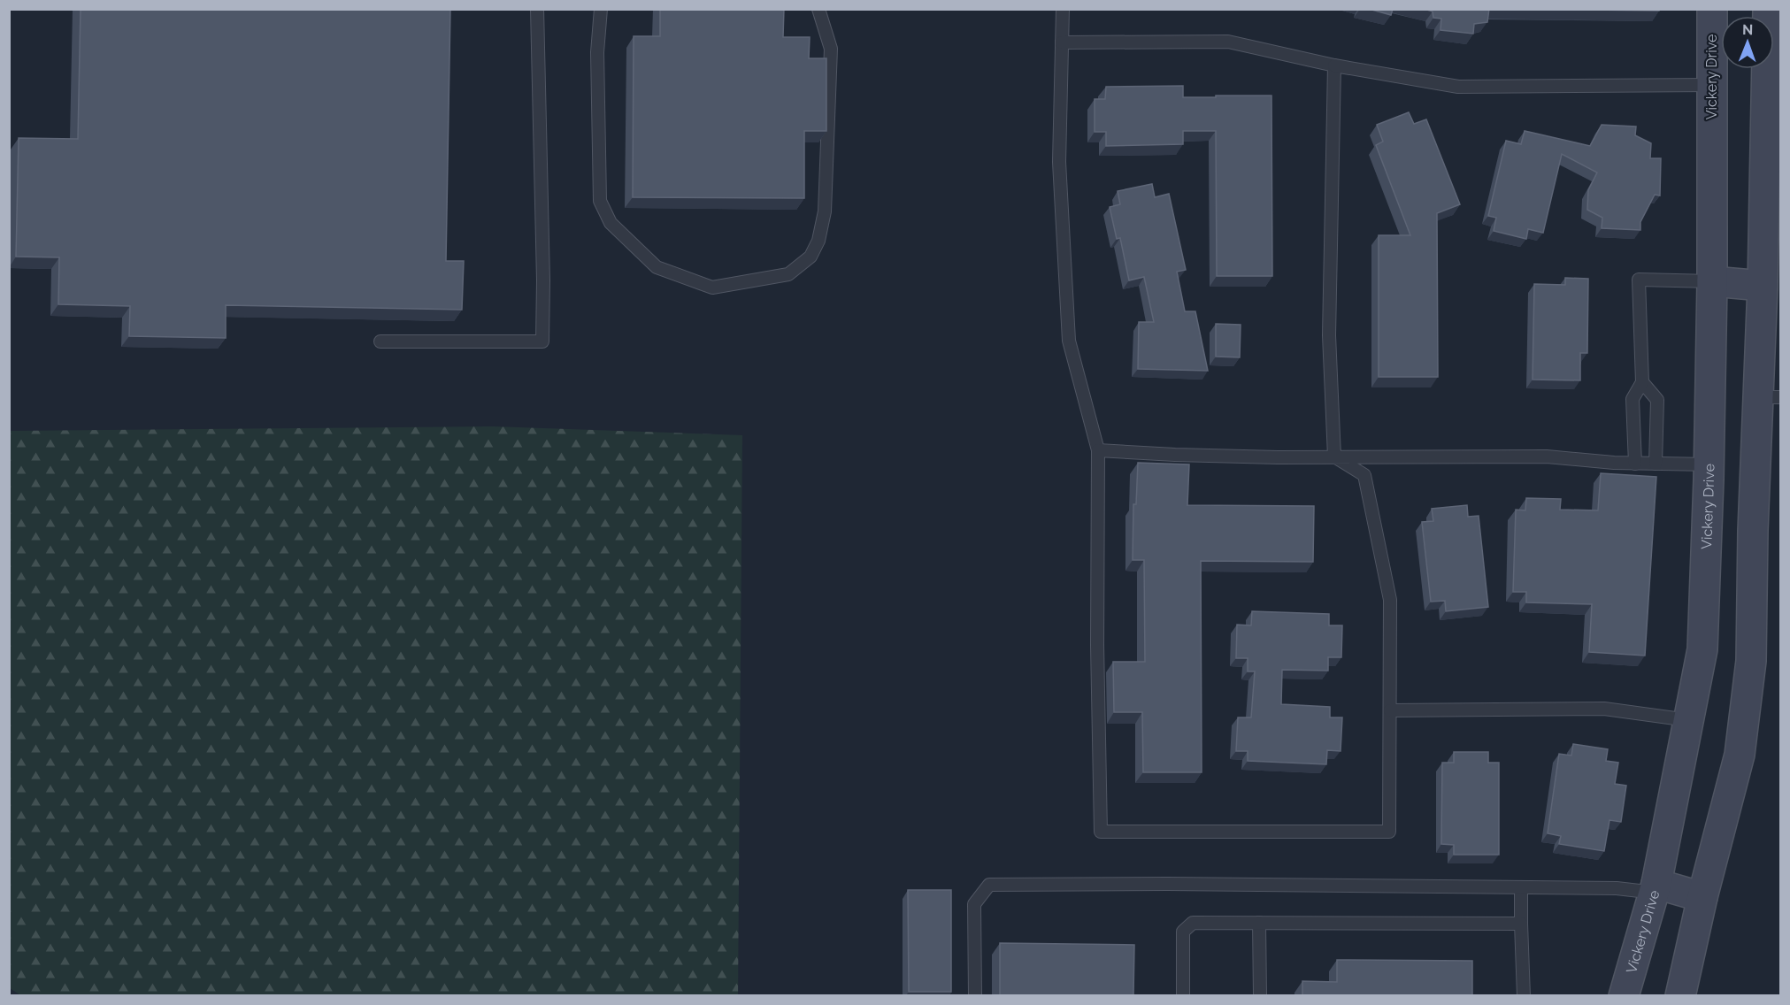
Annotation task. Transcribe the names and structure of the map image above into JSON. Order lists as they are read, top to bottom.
{
  "streets": {
    "main road": ["Vickery Drive"]
  },
  "north": "top"
}
